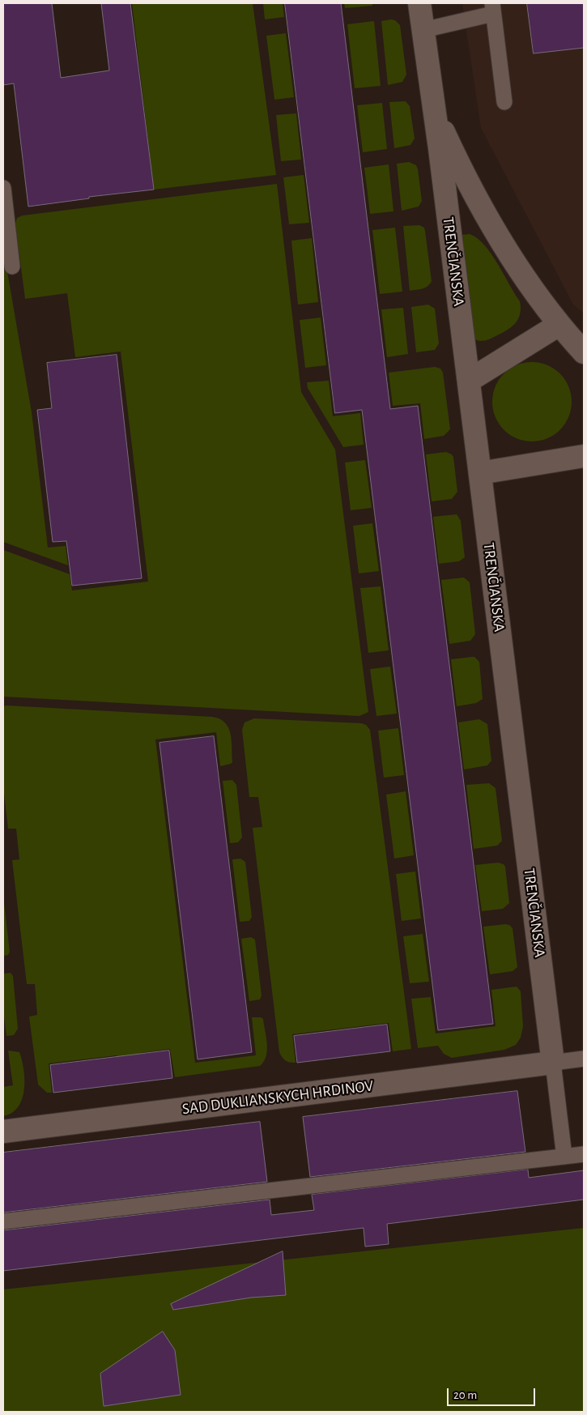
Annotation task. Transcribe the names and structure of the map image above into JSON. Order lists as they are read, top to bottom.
{
  "streets": {
    "street": ["TRENČIANSKA", "SAD DUKLIANSKYCH HRDINOV"]
  },
  "crossings": [
    ["TRENČIANSKA", "SAD DUKLIANSKYCH HRDINOV"]
  ],
  "scale_bar": "20 m"
}
